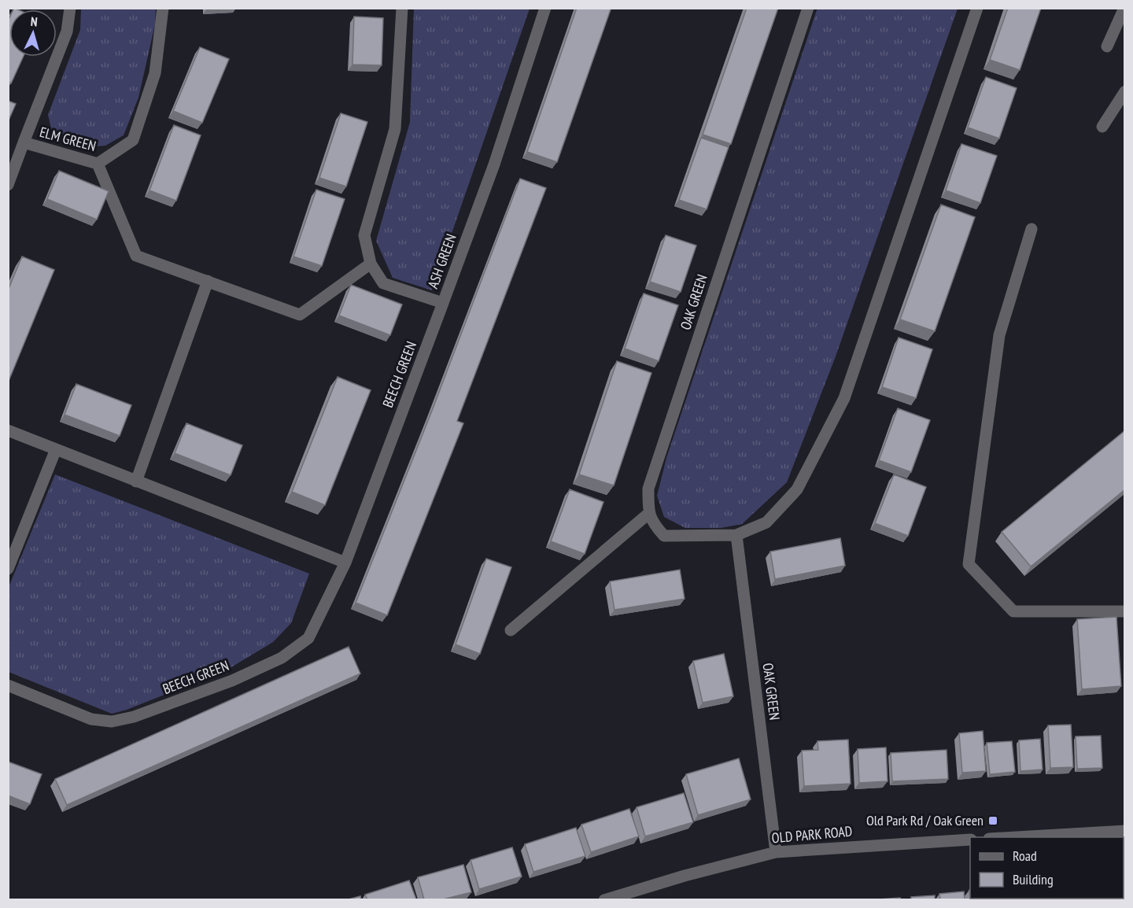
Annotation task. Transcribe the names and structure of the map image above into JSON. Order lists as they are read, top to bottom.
{
  "streets": {
    "street": [
      "ELM GREEN",
      "ASH GREEN",
      "OAK GREEN",
      "BEECH GREEN",
      "OLD PARK ROAD"
    ]
  },
  "crossings": [
    ["ASH GREEN", "BEECH GREEN"],
    ["OAK GREEN", "OLD PARK ROAD"]
  ],
  "places": {
    "transit": ["Old Park Rd / Oak Green"]
  },
  "legend": ["Road", "Building"],
  "north": "top"
}
